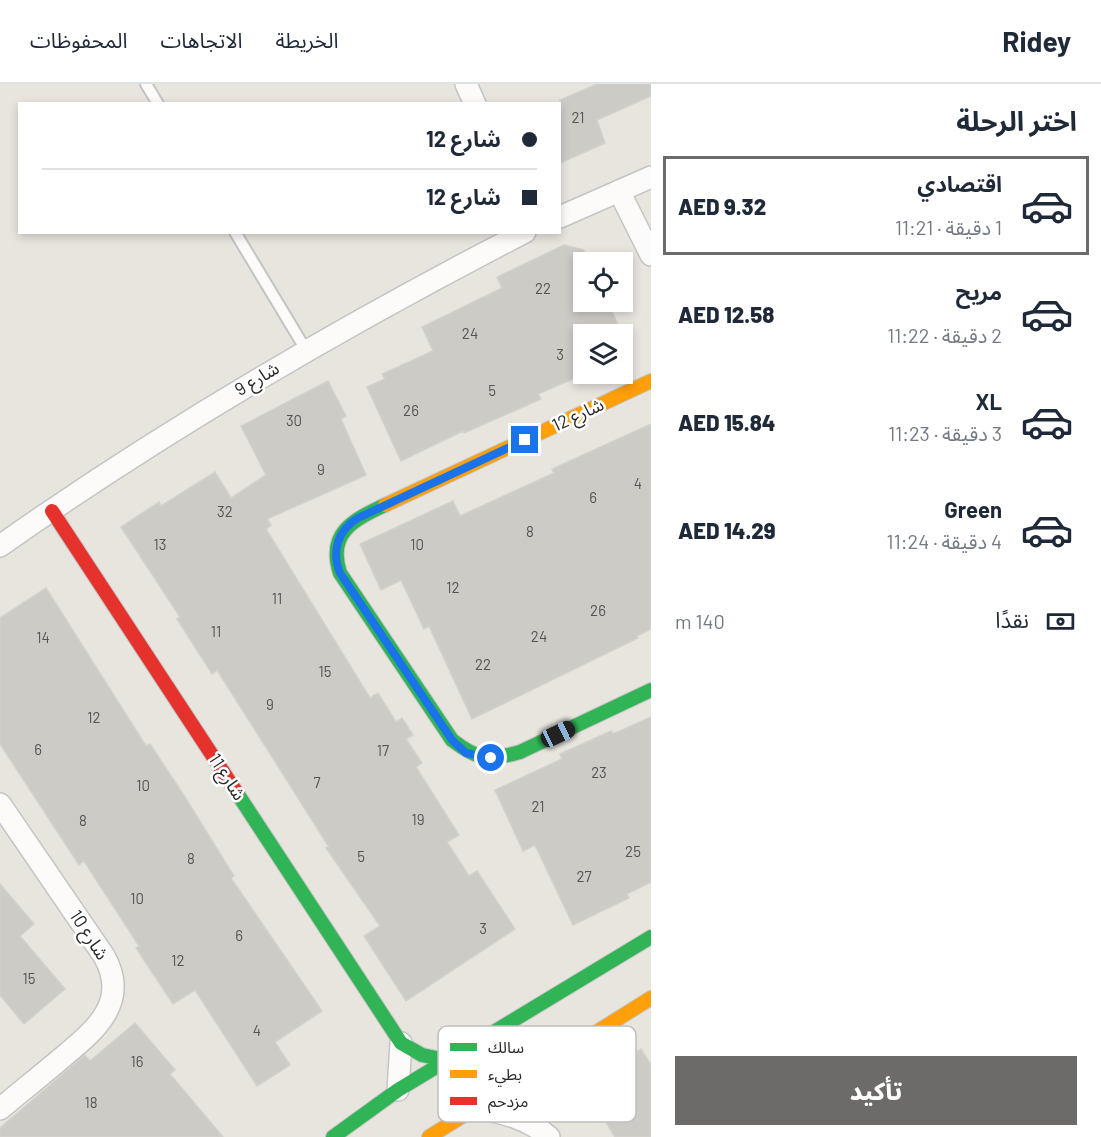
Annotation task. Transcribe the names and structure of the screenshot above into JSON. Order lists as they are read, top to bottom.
{
  "streets": {
    "street": [
      "شارع 9",
      "شارع 12",
      "شارع 11",
      "شارع 10"
    ]
  },
  "crossings": [
    ["شارع 9", "شارع 11"]
  ],
  "house_numbers": [
    "21",
    "22",
    "24",
    "3",
    "5",
    "26",
    "30",
    "9",
    "4",
    "6",
    "32",
    "8",
    "13",
    "10",
    "12",
    "11",
    "26",
    "11",
    "24",
    "14",
    "22",
    "15",
    "9",
    "12",
    "6",
    "17",
    "23",
    "7",
    "10",
    "21",
    "19",
    "8",
    "25",
    "5",
    "8",
    "27",
    "10",
    "3",
    "6",
    "12",
    "15",
    "4",
    "16",
    "18"
  ],
  "legend": ["سالك", "بطيء", "مزدحم"],
  "page": {
    "header": "Ridey",
    "nav": ["الخريطة", "الاتجاهات", "المحفوظات"],
    "heading": "اختر الرحلة",
    "banner": ["شارع 12", "شارع 12"],
    "list": [
      {
        "name": "اقتصادي",
        "note": "1 دقيقة · 11:21",
        "value": "AED 9.32"
      },
      {
        "name": "مريح",
        "note": "2 دقيقة · 11:22",
        "value": "AED 12.58"
      },
      {
        "name": "XL",
        "note": "3 دقيقة · 11:23",
        "value": "AED 15.84"
      },
      {
        "name": "Green",
        "note": "4 دقيقة · 11:24",
        "value": "AED 14.29"
      }
    ],
    "pay": ["نقدًا", "140 m"],
    "buttons": "تأكيد"
  }
}
